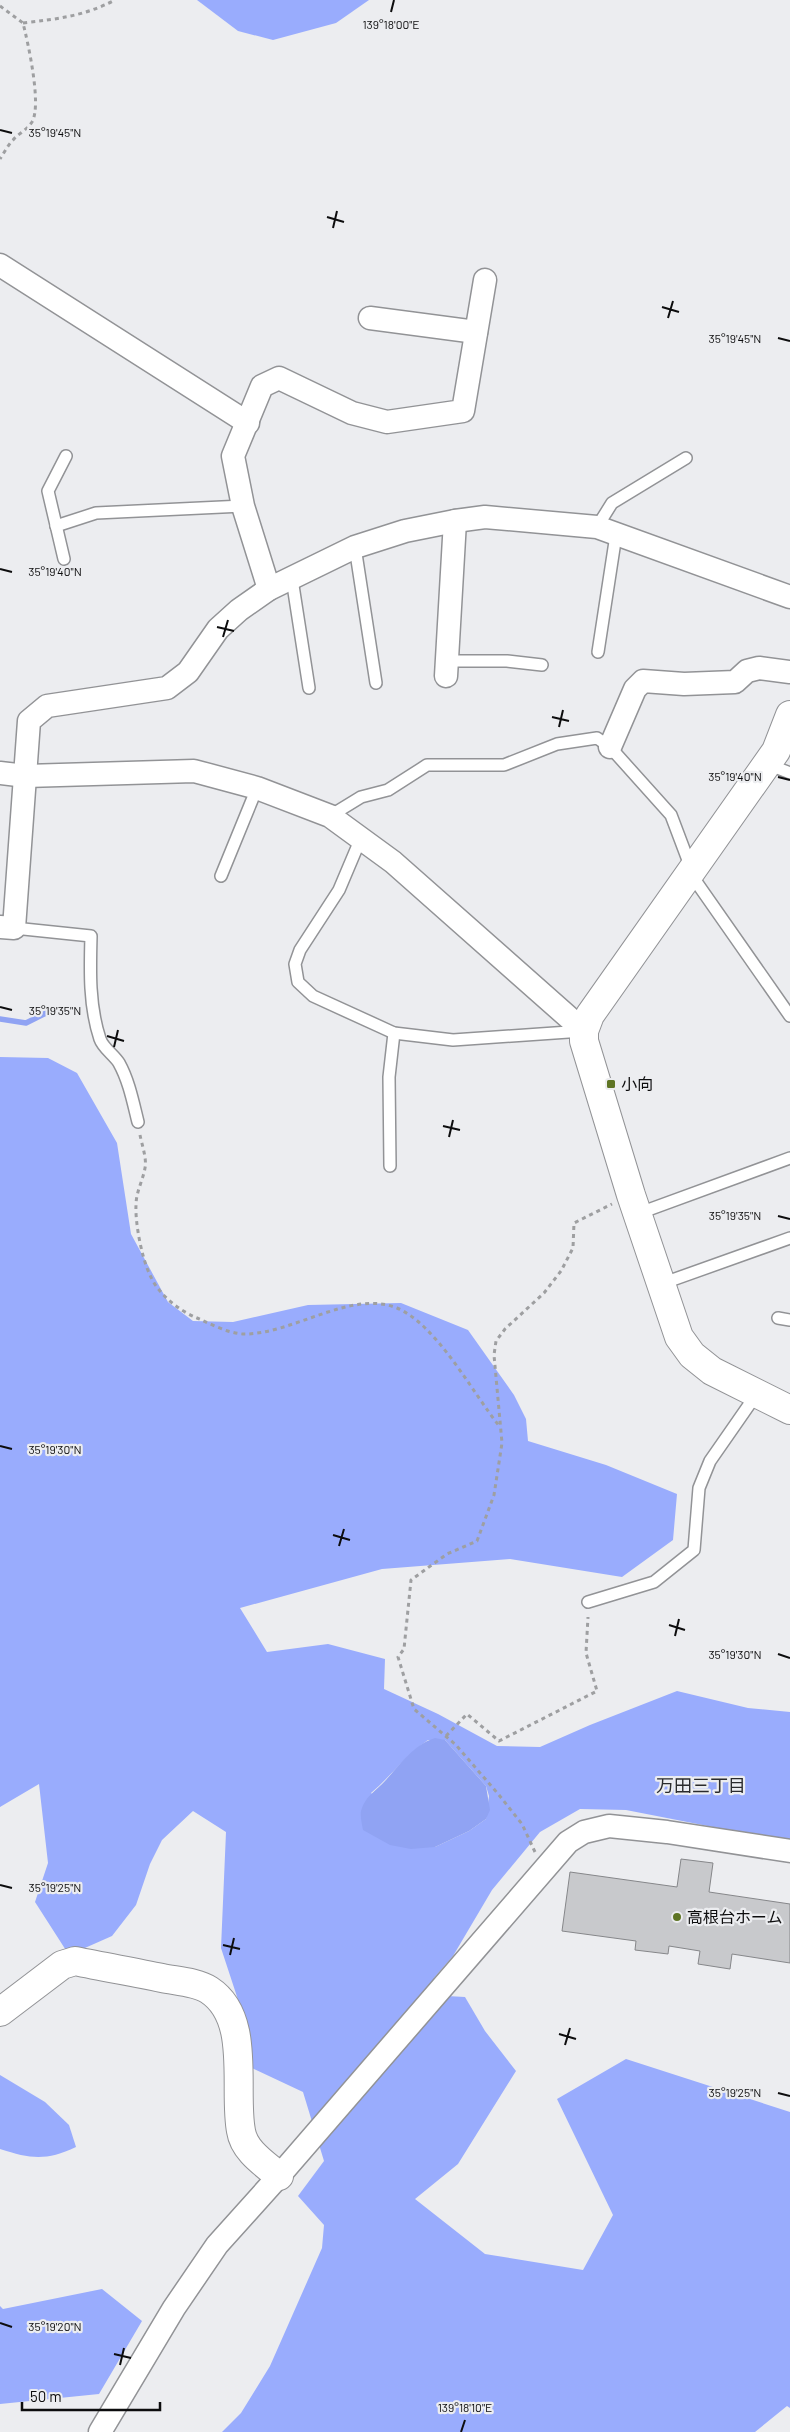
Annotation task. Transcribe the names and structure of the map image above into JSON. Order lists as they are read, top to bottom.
{
  "districts": ["万田三丁目"],
  "places": {
    "transit": ["小向"],
    "other": ["高根台ホーム"]
  },
  "scale_bar": "50 m",
  "coordinates": [
    "139°18'00\"E",
    "35°19'45\"N",
    "35°19'40\"N",
    "35°19'35\"N",
    "35°19'30\"N",
    "35°19'25\"N",
    "35°19'20\"N",
    "139°18'10\"E"
  ]
}
